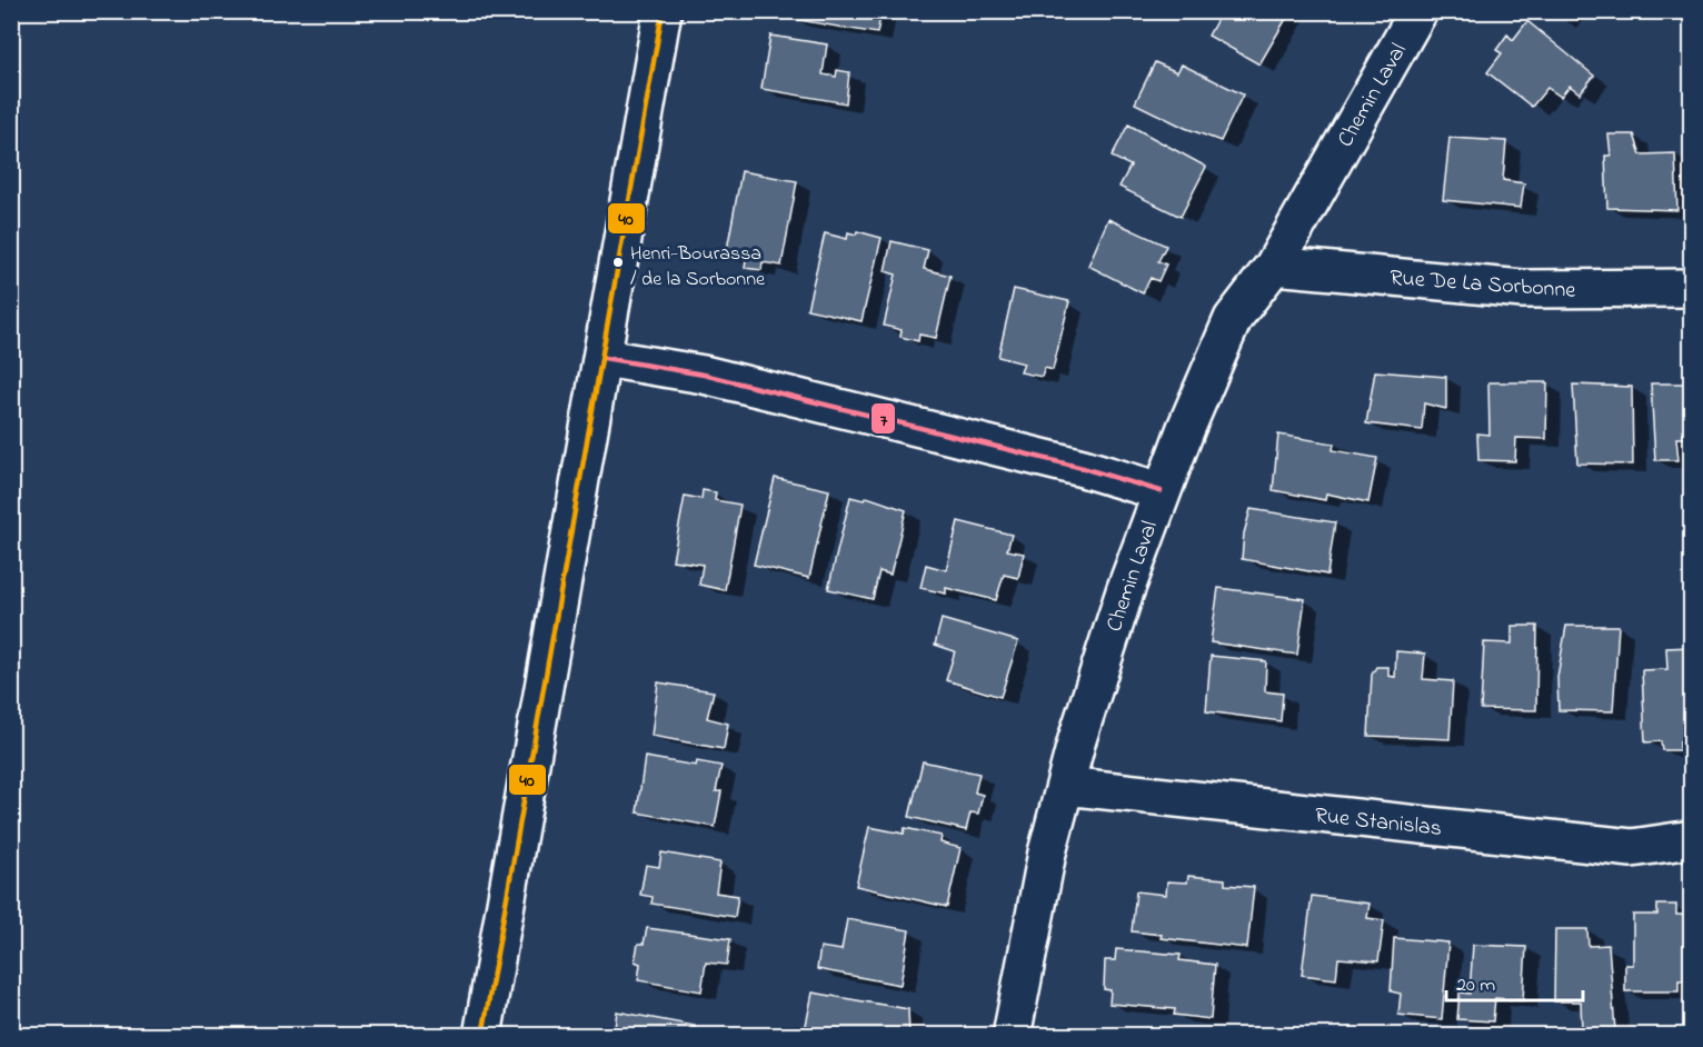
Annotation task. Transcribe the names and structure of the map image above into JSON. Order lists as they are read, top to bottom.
{
  "streets": {
    "street": ["Chemin Laval", "Rue De La Sorbonne", "Rue Stanislas"]
  },
  "crossings": [
    ["Chemin Laval", "Rue De La Sorbonne"],
    ["Chemin Laval", "Rue Stanislas"]
  ],
  "places": ["Henri-Bourassa / de la Sorbonne"],
  "lines": ["transit line 40", "transit line 7"],
  "scale_bar": "20 m"
}
